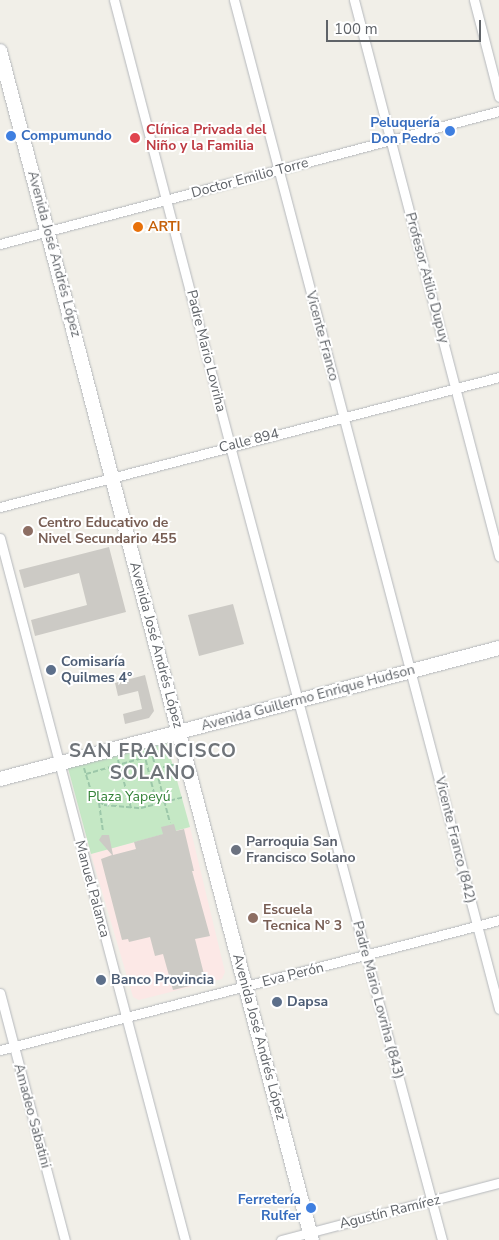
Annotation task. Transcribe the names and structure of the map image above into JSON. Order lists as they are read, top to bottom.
{
  "streets": {
    "main road": ["Avenida José Andrés López", "Avenida Guillermo Enrique Hudson"],
    "street": [
      "Doctor Emilio Torre",
      "Profesor Atilio Dupuy",
      "Vicente Franco",
      "Padre Mario Lovriha",
      "Calle 894",
      "Vicente Franco (842)",
      "Manuel Palanca",
      "Eva Perón",
      "Padre Mario Lovriha (843)",
      "Amadeo Sabatini",
      "Agustín Ramírez"
    ]
  },
  "crossings": [
    ["Doctor Emilio Torre", "Avenida José Andrés López"],
    ["Doctor Emilio Torre", "Profesor Atilio Dupuy"],
    ["Doctor Emilio Torre", "Vicente Franco"],
    ["Doctor Emilio Torre", "Padre Mario Lovriha"],
    ["Avenida José Andrés López", "Calle 894"],
    ["Avenida José Andrés López", "Avenida Guillermo Enrique Hudson"],
    ["Avenida José Andrés López", "Eva Perón"],
    ["Avenida José Andrés López", "Agustín Ramírez"],
    ["Profesor Atilio Dupuy", "Calle 894"],
    ["Vicente Franco", "Calle 894"],
    ["Vicente Franco", "Avenida Guillermo Enrique Hudson"],
    ["Vicente Franco", "Vicente Franco (842)"],
    ["Padre Mario Lovriha", "Calle 894"],
    ["Padre Mario Lovriha", "Avenida Guillermo Enrique Hudson"],
    ["Padre Mario Lovriha", "Padre Mario Lovriha (843)"],
    ["Avenida Guillermo Enrique Hudson", "Vicente Franco (842)"],
    ["Avenida Guillermo Enrique Hudson", "Manuel Palanca"],
    ["Avenida Guillermo Enrique Hudson", "Padre Mario Lovriha (843)"],
    ["Vicente Franco (842)", "Eva Perón"],
    ["Manuel Palanca", "Eva Perón"],
    ["Eva Perón", "Padre Mario Lovriha (843)"],
    ["Eva Perón", "Amadeo Sabatini"],
    ["Padre Mario Lovriha (843)", "Agustín Ramírez"]
  ],
  "districts": ["SAN FRANCISCO SOLANO"],
  "parks": ["Plaza Yapeyú"],
  "places": [
    "Peluquería Don Pedro",
    "Compumundo",
    "Clínica Privada del Niño y la Familia",
    "ARTI",
    "Centro Educativo de Nivel Secundario 455",
    "Comisaría Quilmes 4°",
    "Parroquia San Francisco Solano",
    "Escuela Tecnica Nº 3",
    "Banco Provincia",
    "Dapsa",
    "Ferretería Rulfer"
  ],
  "scale_bar": "100 m"
}
